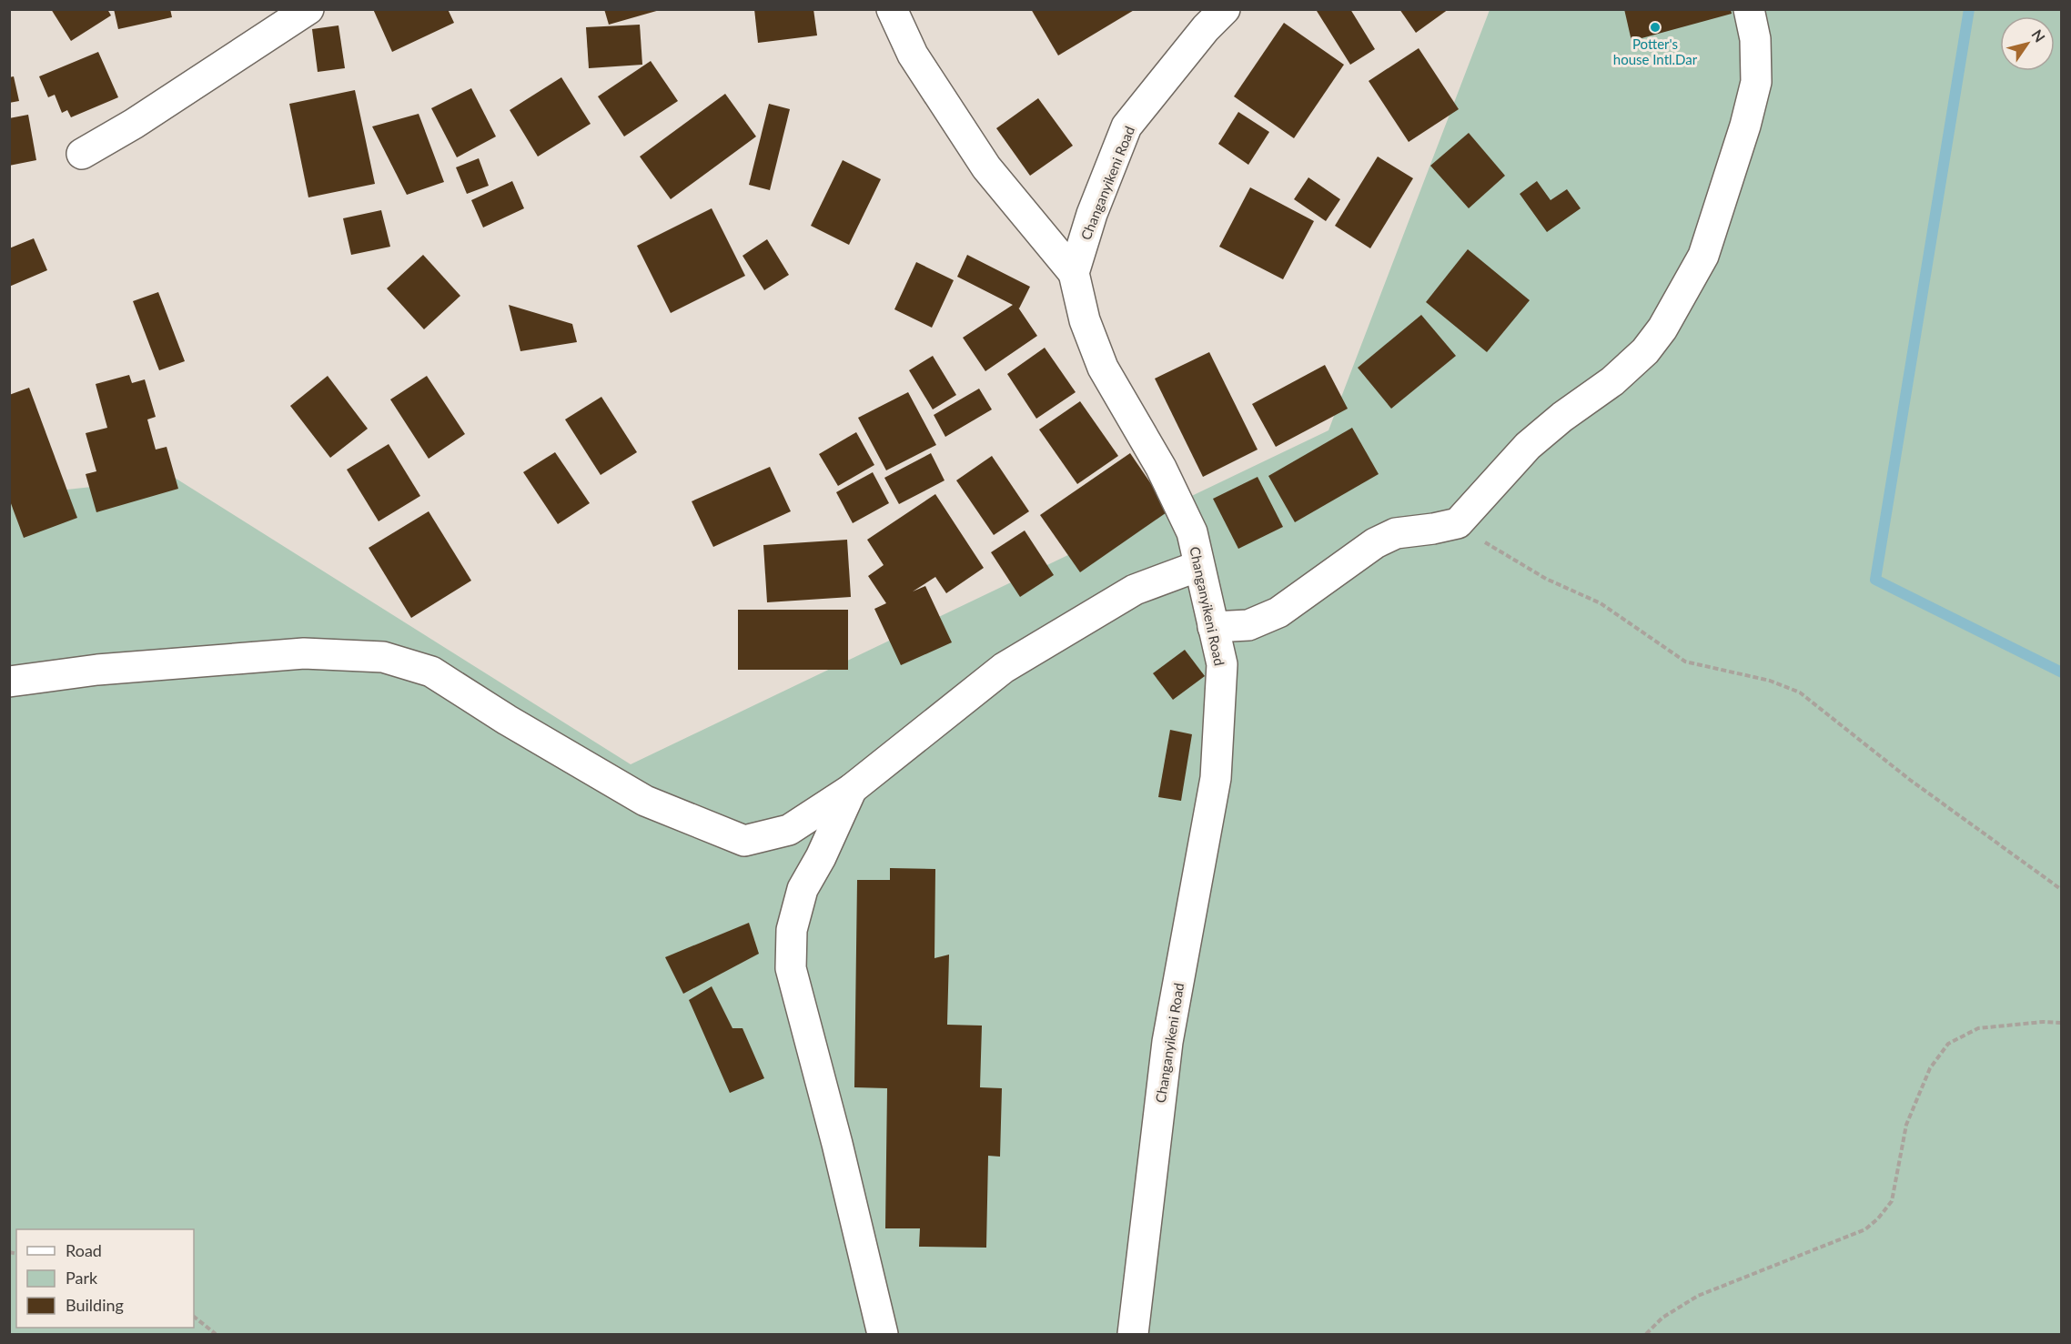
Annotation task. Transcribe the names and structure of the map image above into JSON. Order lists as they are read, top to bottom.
{
  "streets": {
    "street": ["Changanyikeni Road"]
  },
  "places": ["Potter's house Intl.Dar"],
  "legend": ["Road", "Park", "Building"],
  "north": "top right"
}
